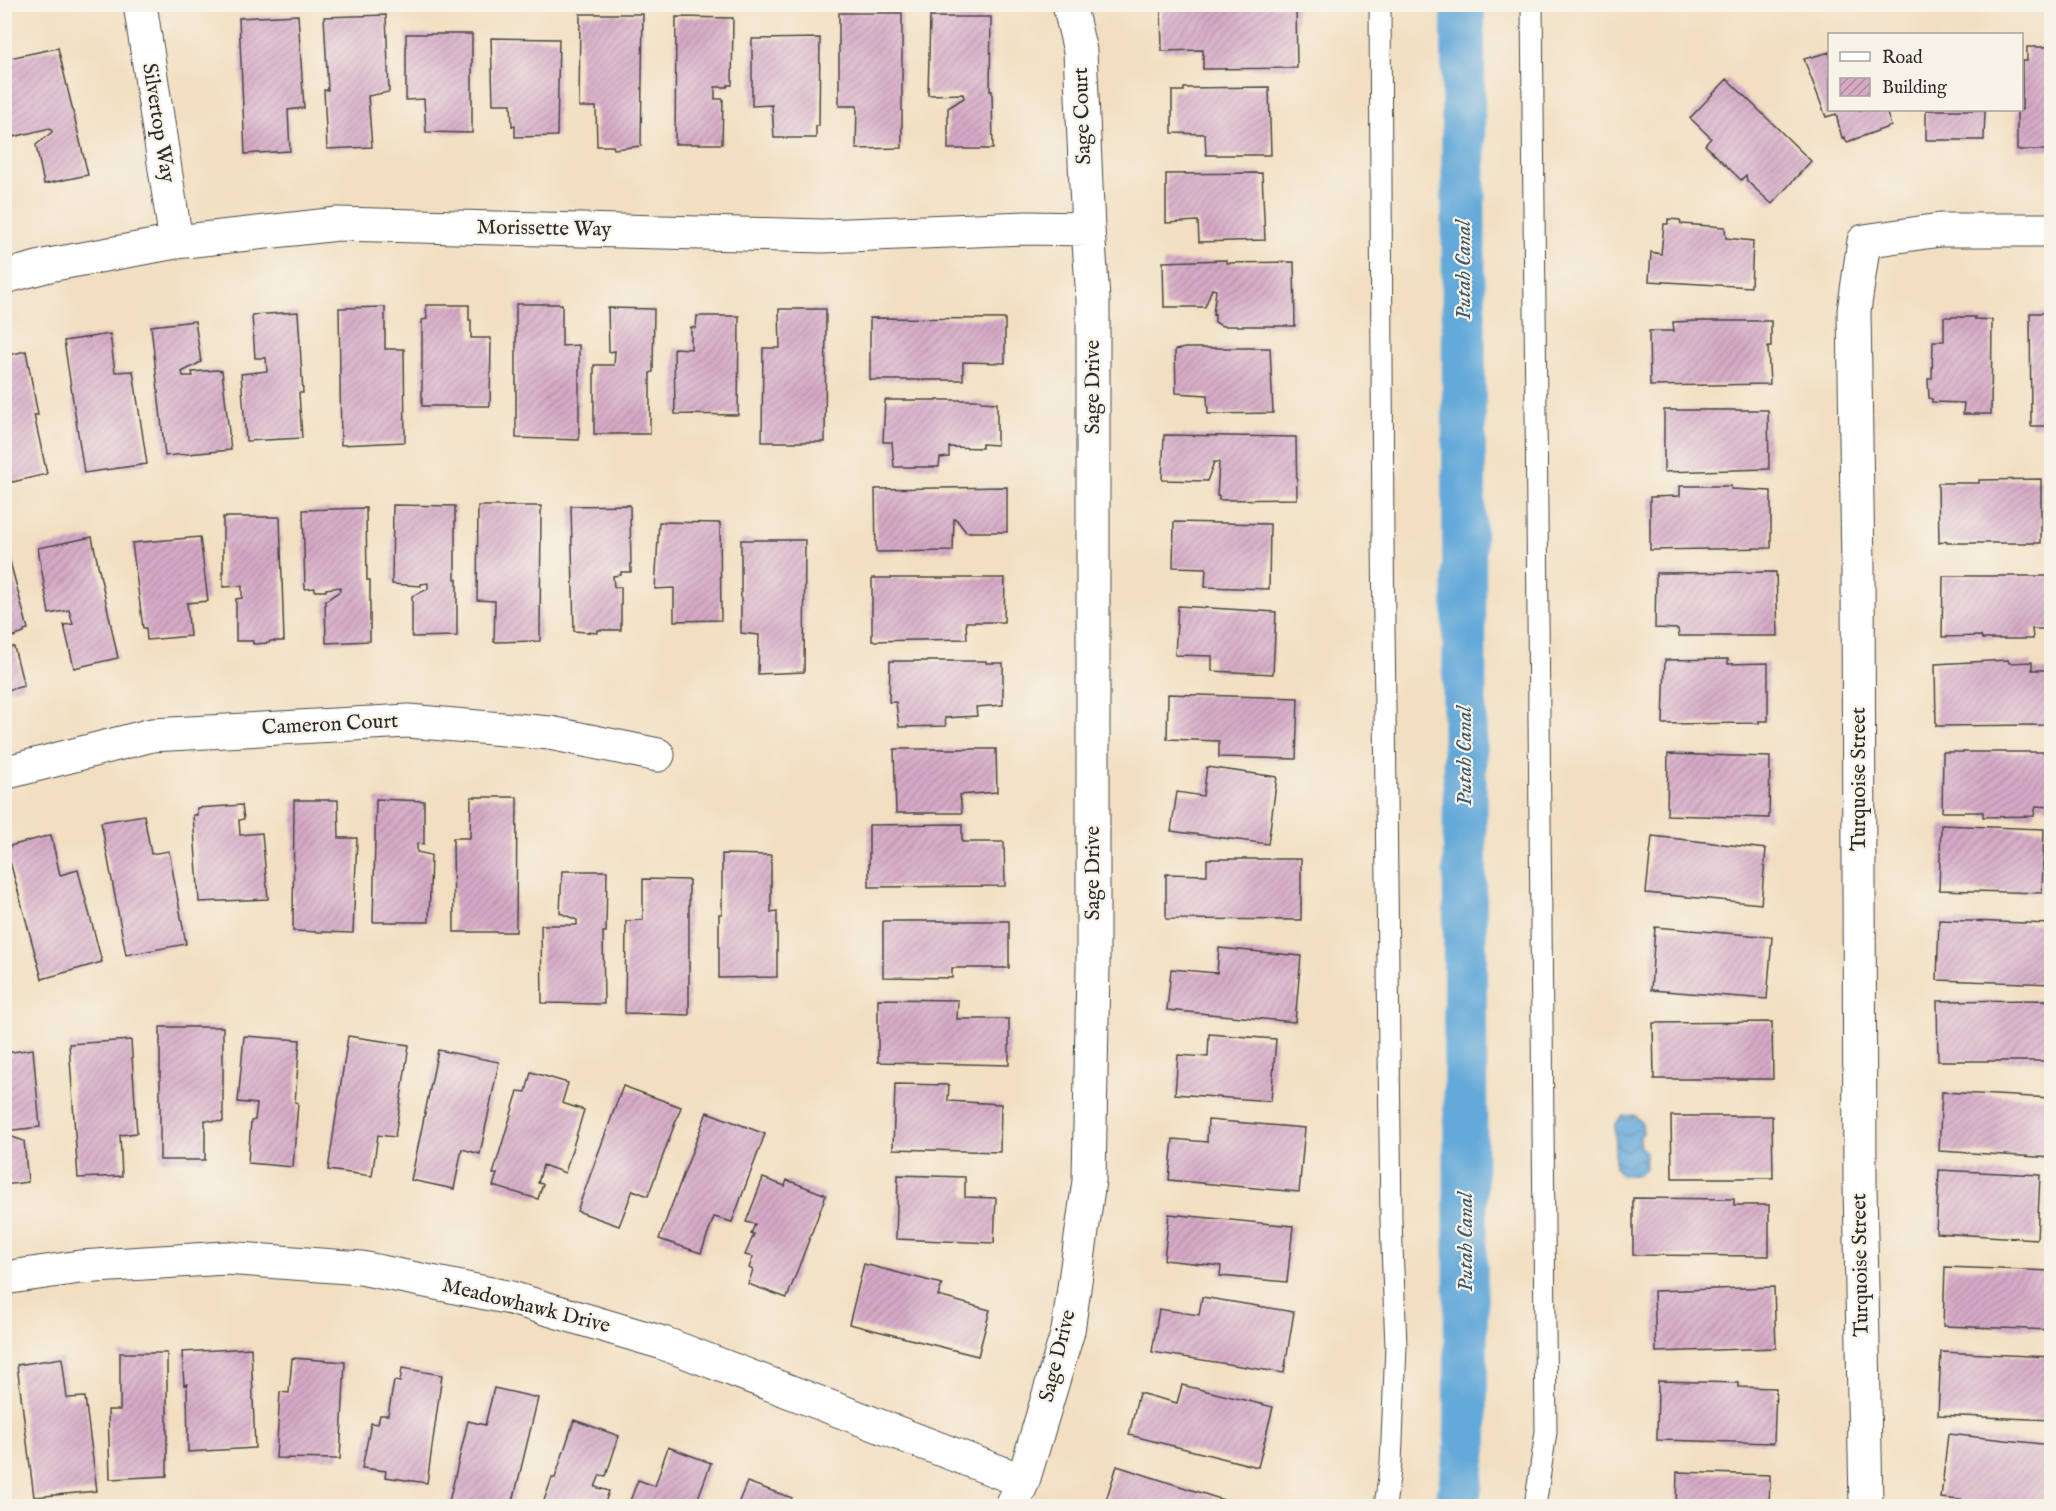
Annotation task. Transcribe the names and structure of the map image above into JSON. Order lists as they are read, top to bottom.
{
  "streets": {
    "street": [
      "Sage Court",
      "Silvertop Way",
      "Morissette Way",
      "Sage Drive",
      "Cameron Court",
      "Turquoise Street",
      "Meadowhawk Drive"
    ]
  },
  "crossings": [
    ["Sage Court", "Morissette Way"],
    ["Sage Court", "Sage Drive"],
    ["Silvertop Way", "Morissette Way"],
    ["Morissette Way", "Sage Drive"],
    ["Sage Drive", "Meadowhawk Drive"]
  ],
  "water": ["Putah Canal"],
  "legend": ["Road", "Building"]
}
